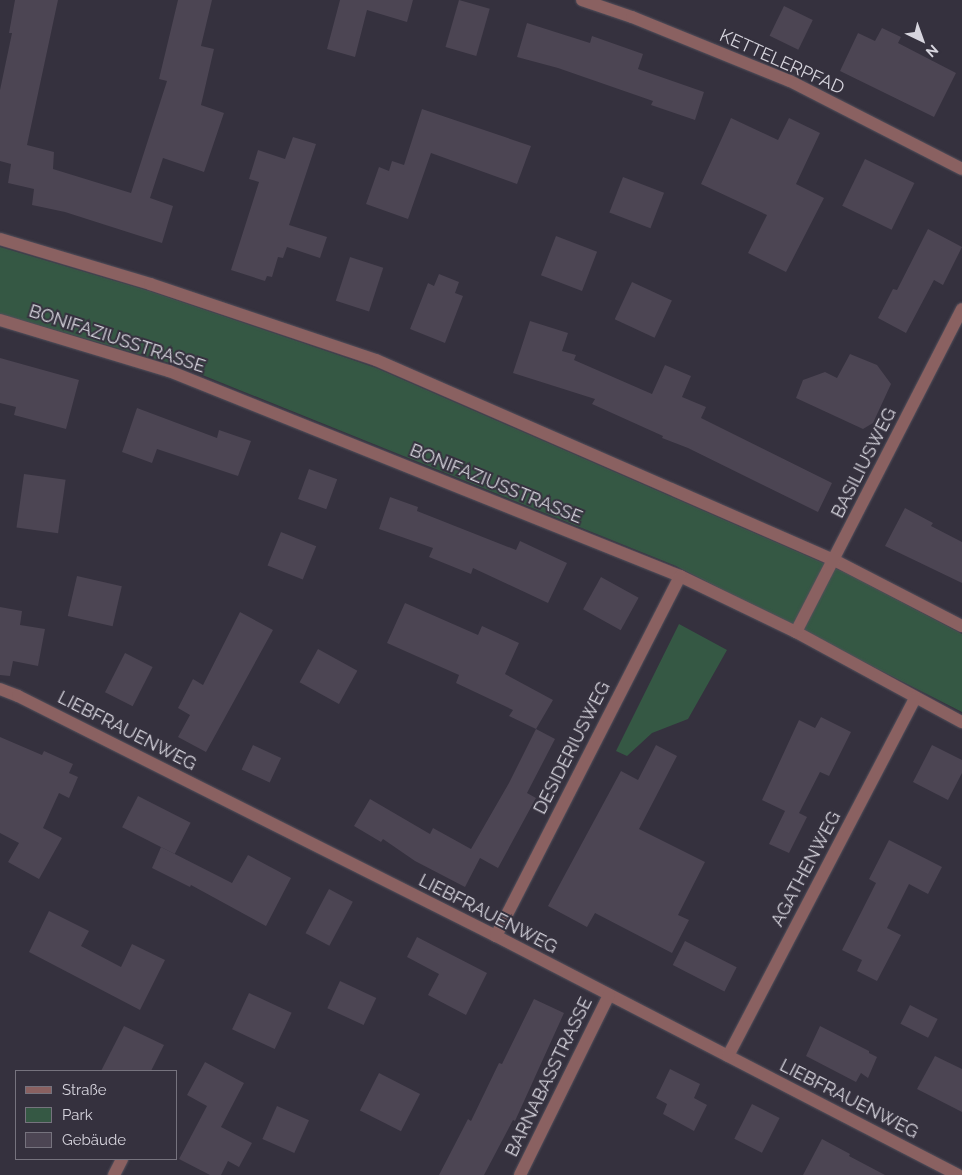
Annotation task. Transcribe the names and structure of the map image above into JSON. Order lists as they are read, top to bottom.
{
  "streets": {
    "street": [
      "KETTELERPFAD",
      "BONIFAZIUSSTRASSE",
      "BASILIUSWEG",
      "LIEBFRAUENWEG",
      "DESIDERIUSWEG",
      "AGATHENWEG",
      "BARNABASSTRASSE"
    ]
  },
  "crossings": [
    ["BONIFAZIUSSTRASSE", "BASILIUSWEG"],
    ["BONIFAZIUSSTRASSE", "DESIDERIUSWEG"],
    ["BONIFAZIUSSTRASSE", "AGATHENWEG"],
    ["LIEBFRAUENWEG", "DESIDERIUSWEG"],
    ["LIEBFRAUENWEG", "AGATHENWEG"],
    ["LIEBFRAUENWEG", "BARNABASSTRASSE"]
  ],
  "legend": ["Straße", "Park", "Gebäude"],
  "north": "bottom right"
}
